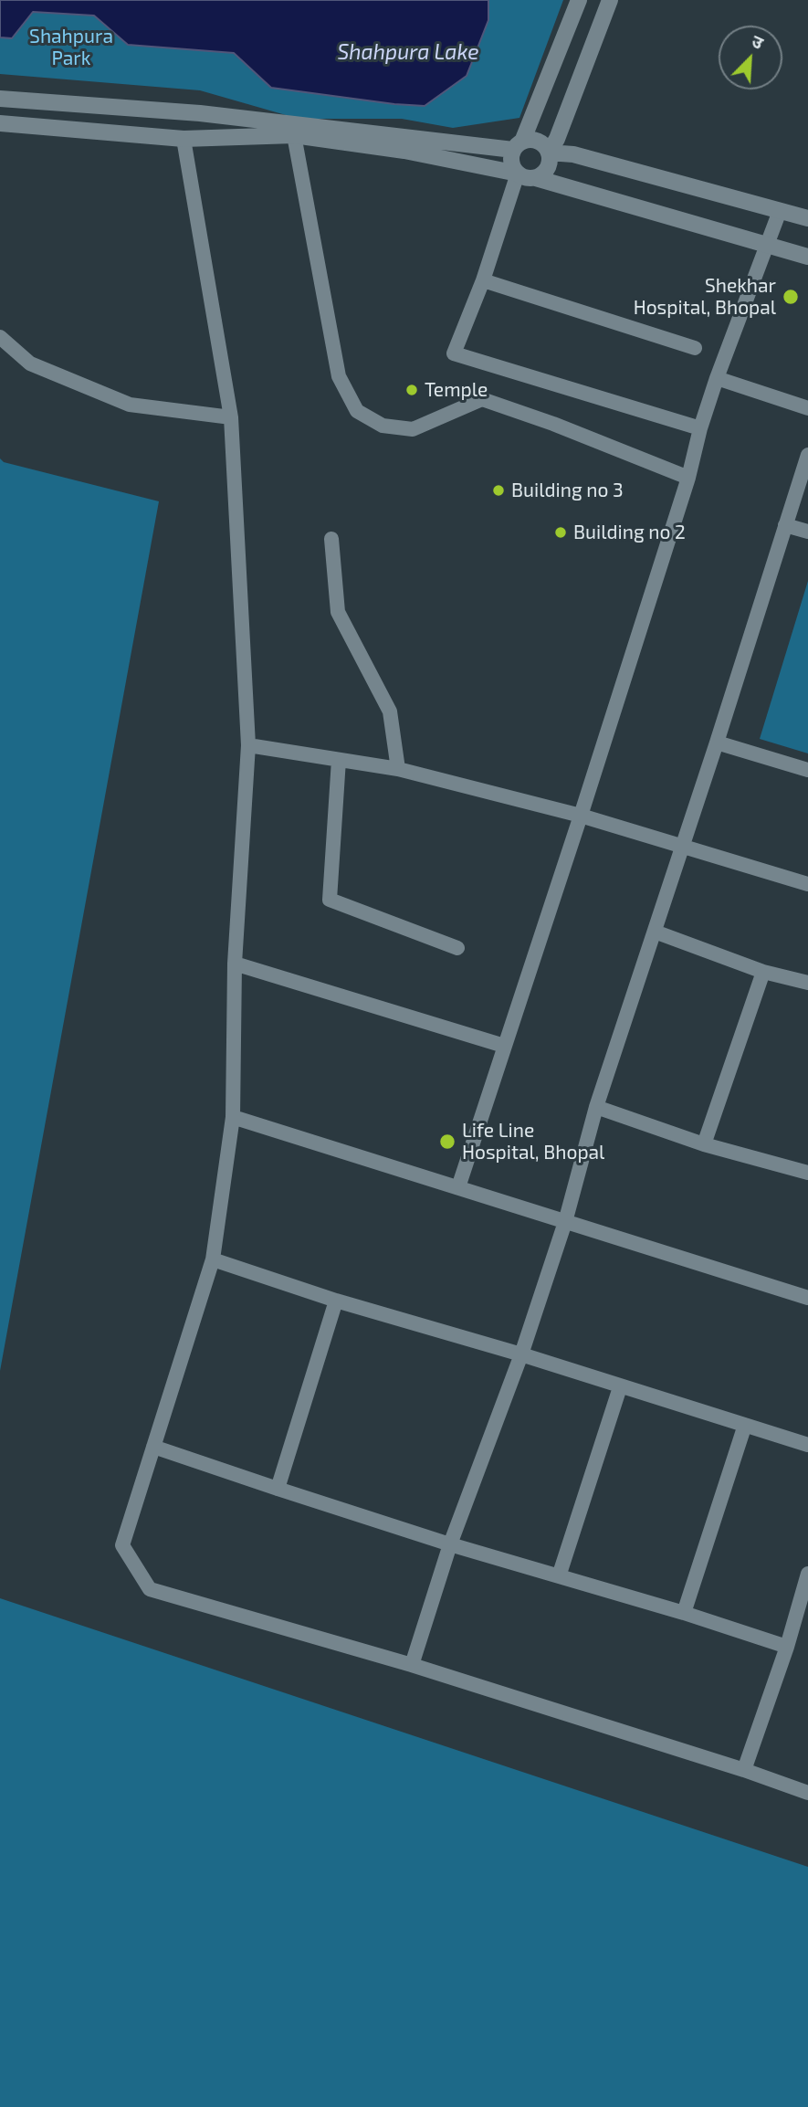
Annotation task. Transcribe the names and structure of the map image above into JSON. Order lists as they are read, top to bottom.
{
  "water": ["Shahpura Lake"],
  "parks": ["Shahpura Park"],
  "places": [
    "Shekhar Hospital, Bhopal",
    "Temple",
    "Building no 3",
    "Building no 2",
    "Life Line Hospital, Bhopal"
  ],
  "north": "top right"
}
